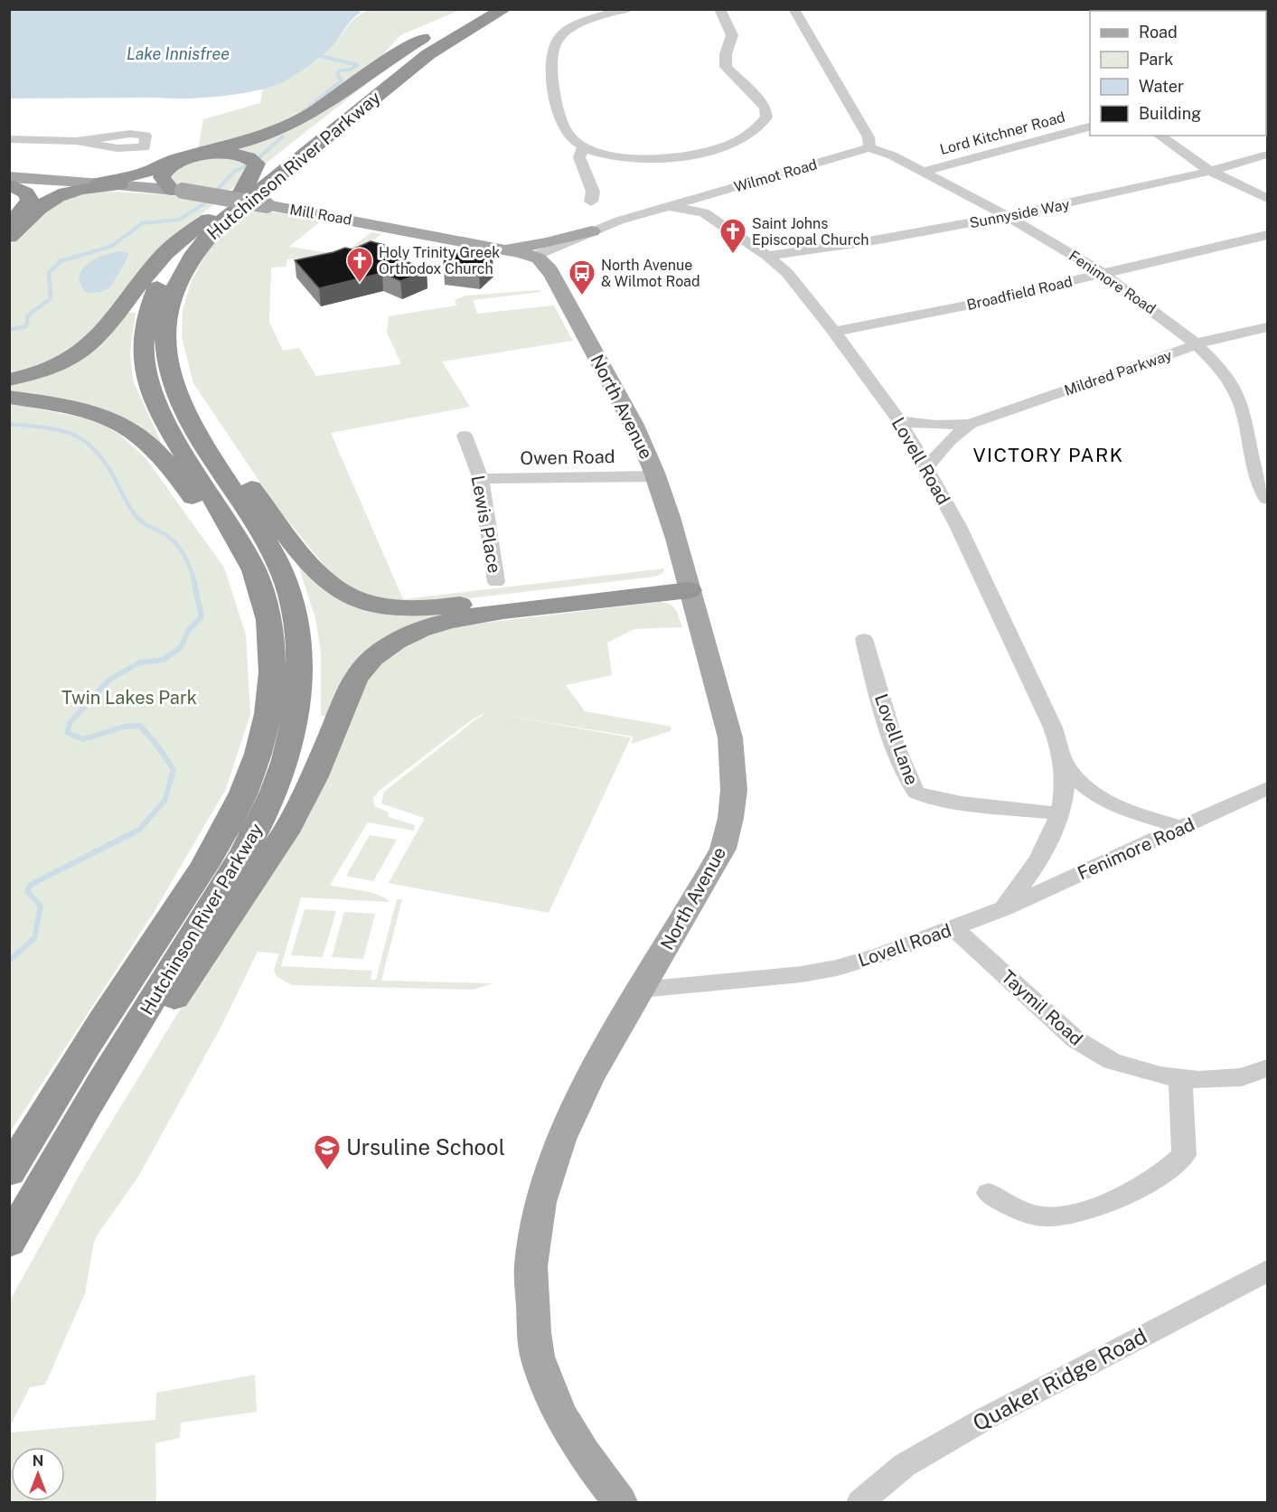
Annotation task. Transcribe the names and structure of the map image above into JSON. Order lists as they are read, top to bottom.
{
  "streets": {
    "highway": ["Hutchinson River Parkway"],
    "main road": ["Mill Road", "North Avenue"],
    "street": [
      "Lord Kitchner Road",
      "Wilmot Road",
      "Sunnyside Way",
      "Fenimore Road",
      "Broadfield Road",
      "Mildred Parkway",
      "Owen Road",
      "Lovell Road",
      "Lewis Place",
      "Lovell Lane",
      "Taymil Road",
      "Quaker Ridge Road"
    ]
  },
  "crossings": [
    ["Lord Kitchner Road", "Fenimore Road"],
    ["Wilmot Road", "Mill Road"],
    ["Wilmot Road", "Fenimore Road"],
    ["Wilmot Road", "North Avenue"],
    ["Wilmot Road", "Lovell Road"],
    ["Sunnyside Way", "Fenimore Road"],
    ["Sunnyside Way", "Lovell Road"],
    ["Mill Road", "North Avenue"],
    ["Fenimore Road", "Broadfield Road"],
    ["Fenimore Road", "Mildred Parkway"],
    ["Fenimore Road", "Lovell Road"],
    ["Broadfield Road", "Lovell Road"],
    ["Mildred Parkway", "Lovell Road"],
    ["North Avenue", "Owen Road"],
    ["North Avenue", "Lovell Road"],
    ["Owen Road", "Lewis Place"],
    ["Lovell Road", "Lovell Lane"],
    ["Lovell Road", "Taymil Road"]
  ],
  "districts": ["VICTORY PARK"],
  "water": ["Lake Innisfree"],
  "parks": ["Twin Lakes Park"],
  "places": {
    "church": ["Saint Johns Episcopal Church", "Holy Trinity Greek Orthodox Church"],
    "bus stop": ["North Avenue & Wilmot Road"],
    "school or university": ["Ursuline School"]
  },
  "legend": [
    "Road",
    "Park",
    "Water",
    "Building"
  ],
  "north": "top"
}
